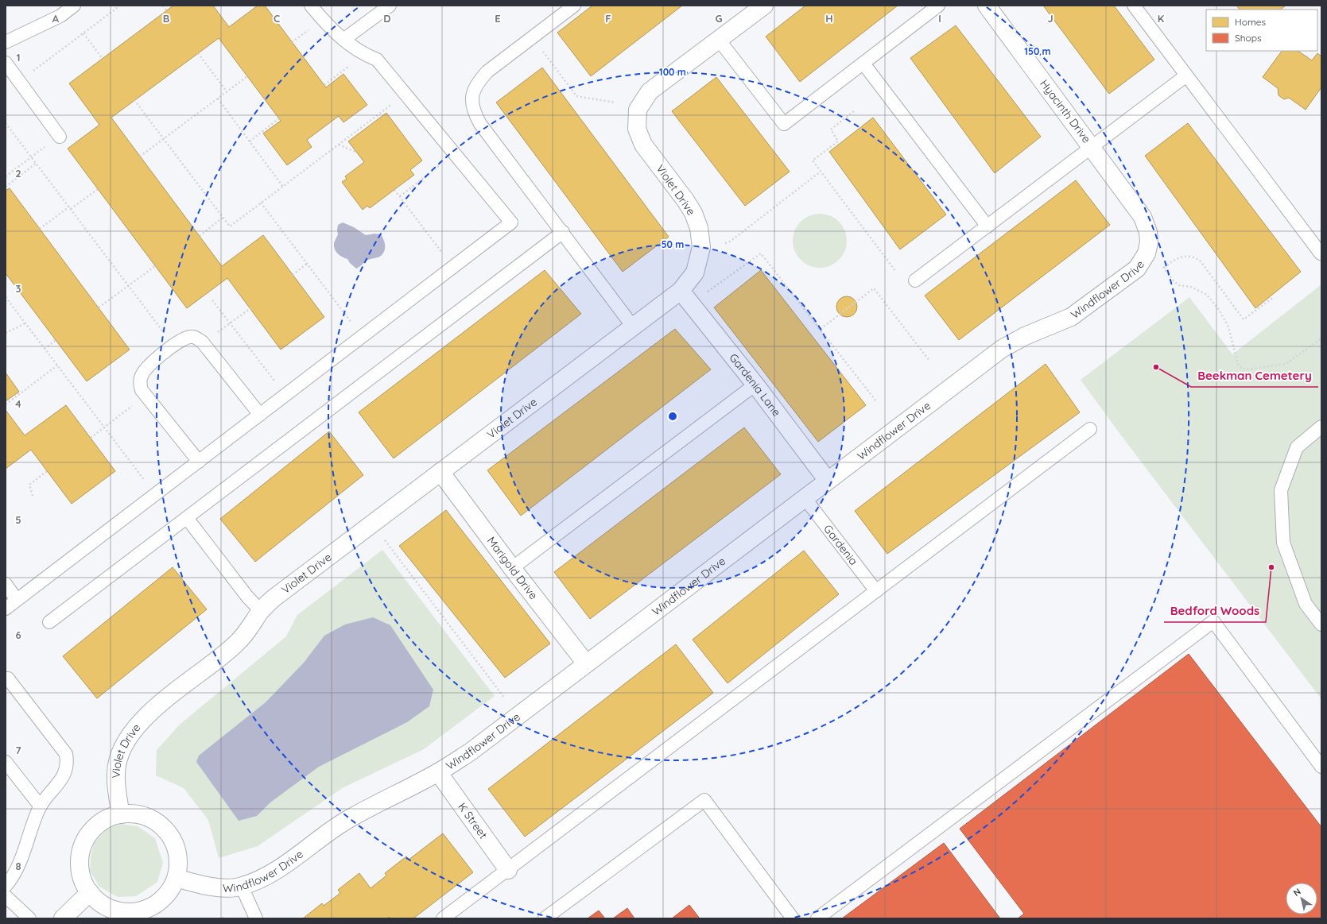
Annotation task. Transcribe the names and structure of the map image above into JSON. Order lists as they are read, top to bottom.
{
  "streets": {
    "street": [
      "Hyacinth Drive",
      "Violet Drive",
      "Windflower Drive",
      "Gardenia Lane",
      "Marigold Drive",
      "K Street"
    ],
    "lane": ["Gardenia"]
  },
  "crossings": [
    ["Hyacinth Drive", "Windflower Drive"],
    ["Violet Drive", "Windflower Drive"],
    ["Violet Drive", "Gardenia Lane"],
    ["Violet Drive", "Marigold Drive"],
    ["Windflower Drive", "Gardenia Lane"],
    ["Windflower Drive", "Gardenia"],
    ["Windflower Drive", "Marigold Drive"],
    ["Windflower Drive", "K Street"]
  ],
  "places": ["Beekman Cemetery", "Bedford Woods"],
  "legend": ["Homes", "Shops"],
  "north": "top left",
  "grid": {
    "columns": [
      "A",
      "B",
      "C",
      "D",
      "E",
      "F",
      "G",
      "H",
      "I",
      "J",
      "K"
    ],
    "rows": [
      "1",
      "2",
      "3",
      "4",
      "5",
      "6",
      "7",
      "8"
    ]
  },
  "rings": ["150 m", "100 m", "50 m"]
}
